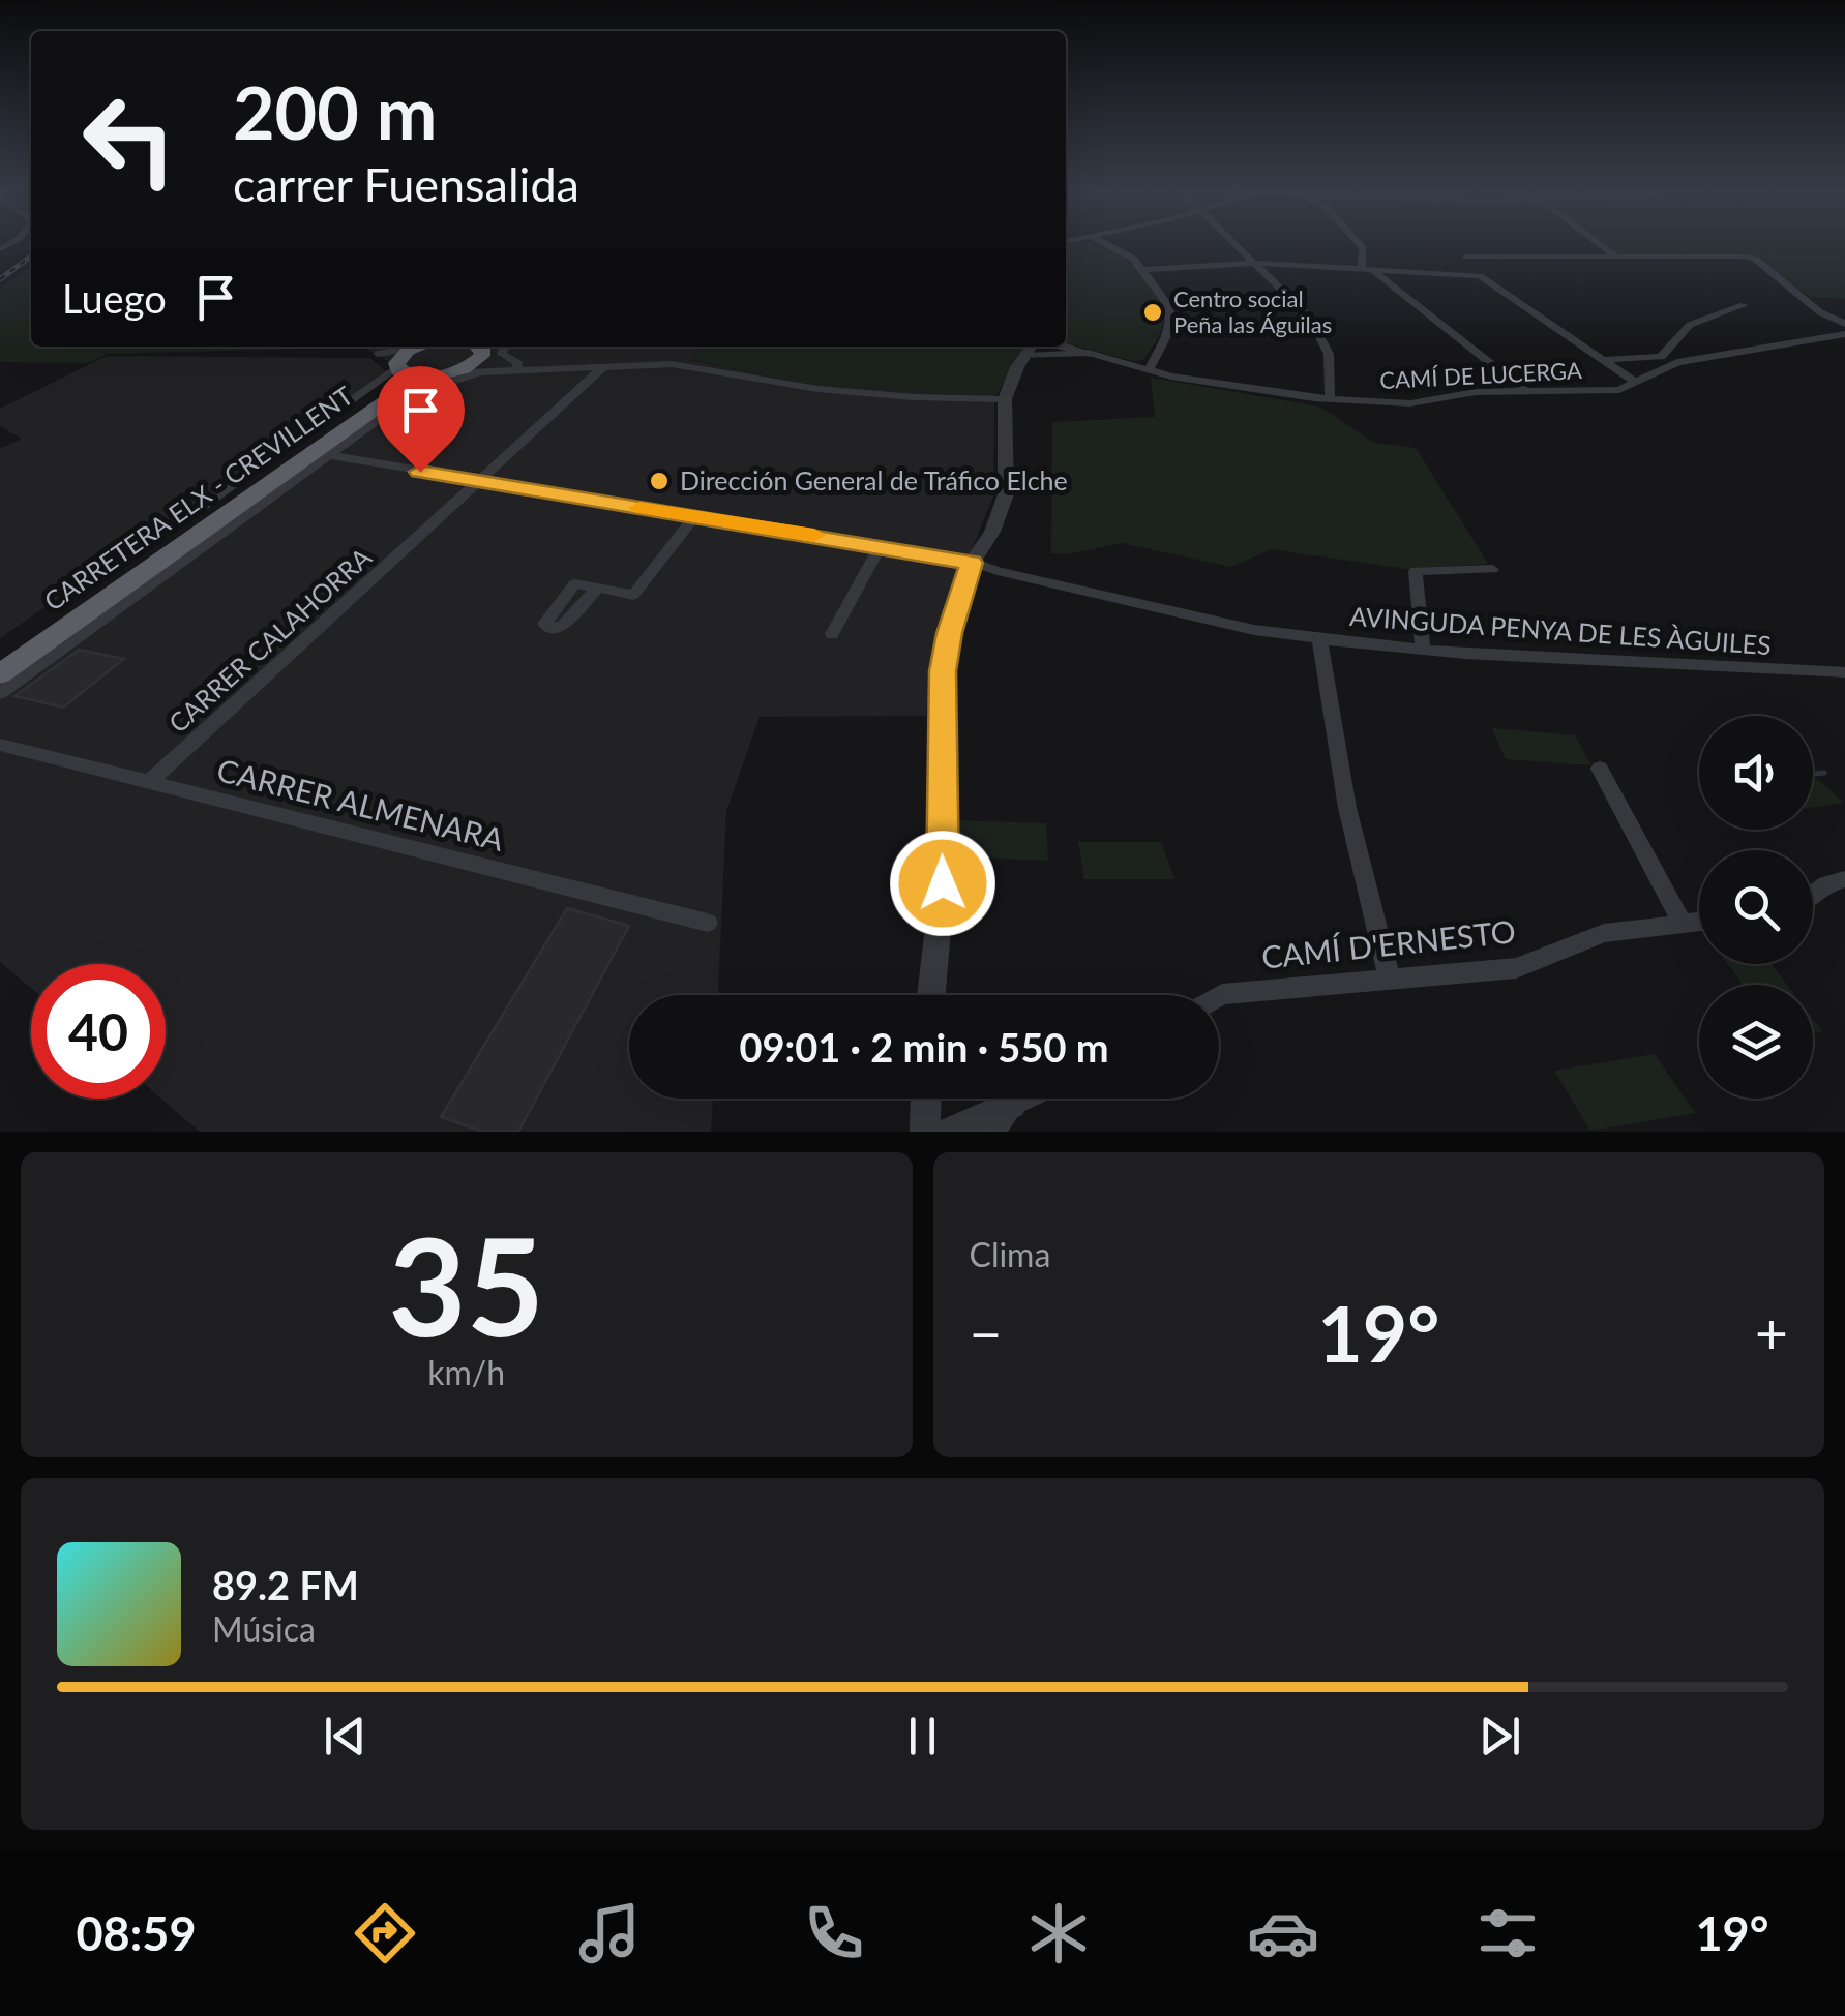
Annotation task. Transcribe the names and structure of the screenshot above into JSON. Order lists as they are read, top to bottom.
{
  "streets": {
    "highway": ["CARRETERA ELX - CREVILLENT"],
    "street": [
      "CAMÍ DE LUCERGA",
      "AVINGUDA PENYA DE LES ÀGUILES",
      "CARRER CALAHORRA",
      "CARRER ALMENARA",
      "CAMÍ D'ERNESTO"
    ]
  },
  "crossings": [
    ["CARRETERA ELX - CREVILLENT", "AVINGUDA PENYA DE LES ÀGUILES"],
    ["AVINGUDA PENYA DE LES ÀGUILES", "CARRER CALAHORRA"],
    ["CARRER CALAHORRA", "CARRER ALMENARA"]
  ],
  "places": ["Centro social Peña las Águilas", "Dirección General de Tráfico Elche"],
  "page": {
    "turn": ["200 m", "carrer Fuensalida"],
    "then": "Luego",
    "limit": "40",
    "trip": "09:01 · 2 min · 550 m",
    "tile": [
      ["35", "km/h"],
      "Clima"
    ],
    "heat": ["−", "19°", "+"],
    "song": ["89.2 FM", "Música"],
    "tabs": ["08:59", "19°"]
  }
}
